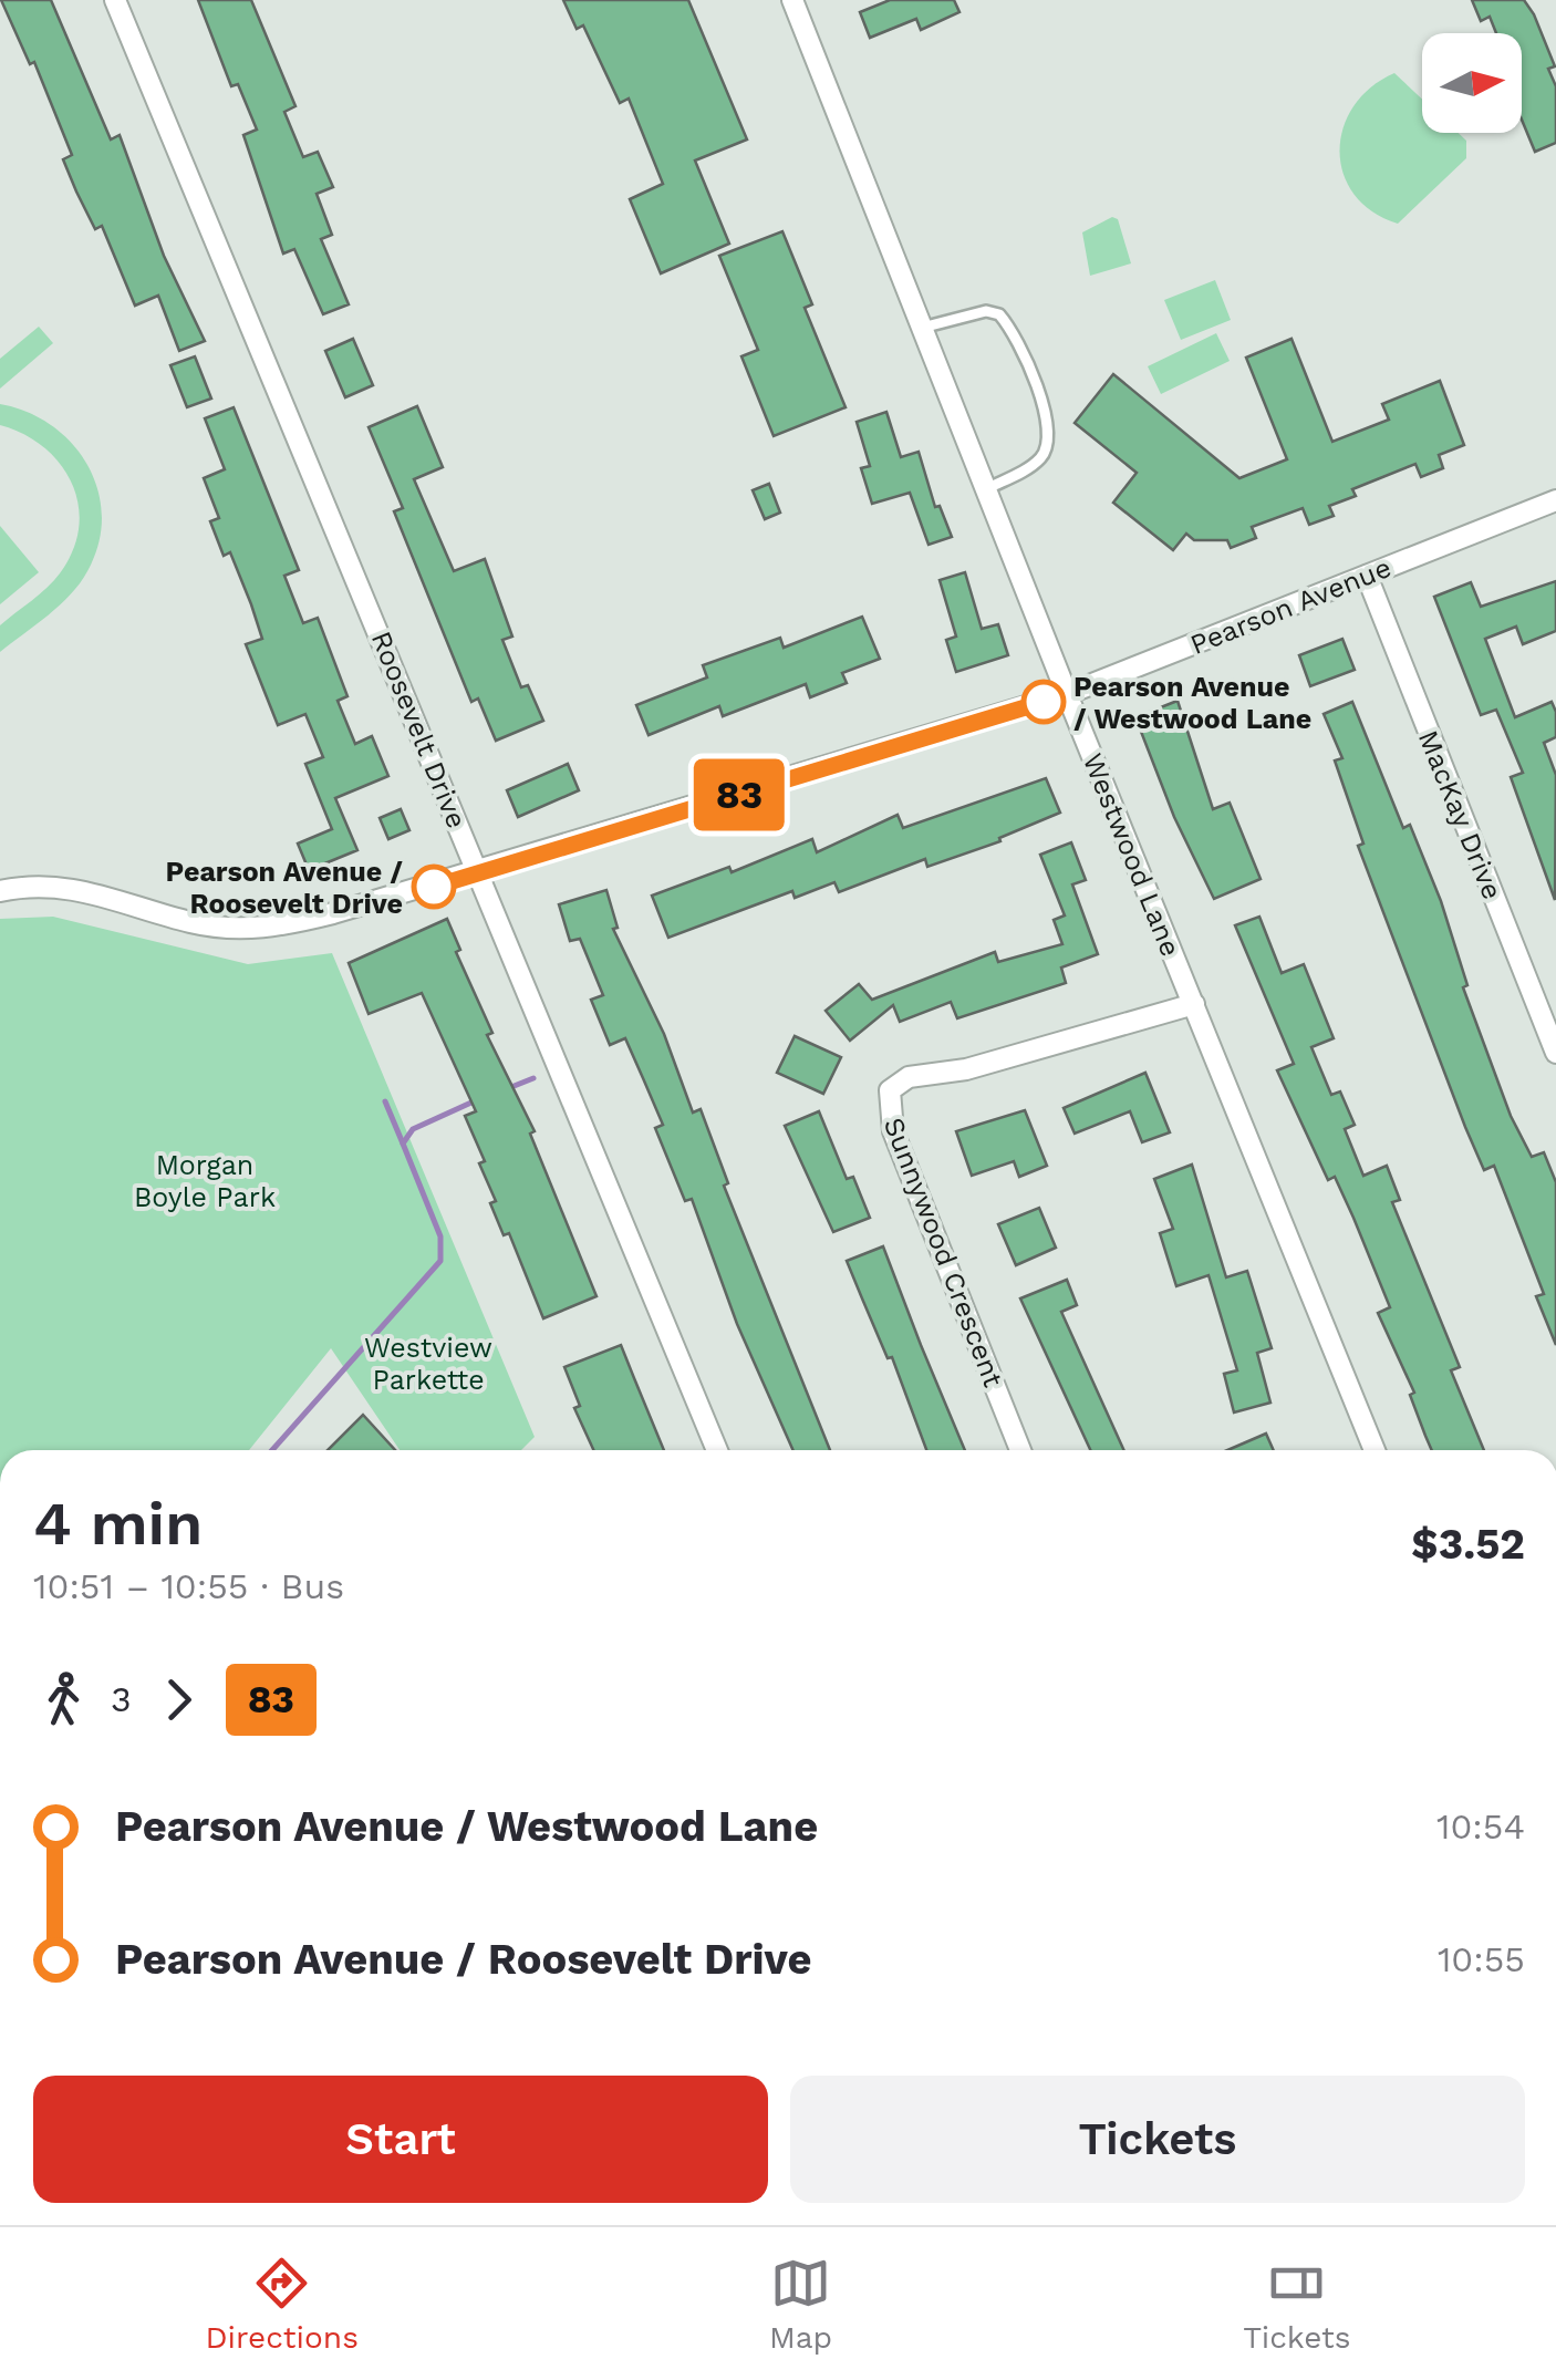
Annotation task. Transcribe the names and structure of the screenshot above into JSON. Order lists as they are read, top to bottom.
{
  "streets": {
    "street": [
      "Pearson Avenue",
      "Roosevelt Drive",
      "MacKay Drive",
      "Westwood Lane",
      "Sunnywood Crescent"
    ]
  },
  "crossings": [
    ["Pearson Avenue", "Roosevelt Drive"],
    ["Pearson Avenue", "MacKay Drive"],
    ["Pearson Avenue", "Westwood Lane"],
    ["Westwood Lane", "Sunnywood Crescent"]
  ],
  "parks": ["Morgan Boyle Park", "Westview Parkette"],
  "places": ["Pearson Avenue / Westwood Lane", "Pearson Avenue / Roosevelt Drive"],
  "lines": ["bus line 83"],
  "north": "right",
  "page": {
    "on_map": "83",
    "heading": ["4 min", "10:51 – 10:55 · Bus", "$3.52"],
    "legs": ["3", "83"],
    "list": [
      {
        "name": "Pearson Avenue / Westwood Lane",
        "value": "10:54"
      },
      {
        "name": "Pearson Avenue / Roosevelt Drive",
        "value": "10:55"
      }
    ],
    "buttons": ["Start", "Tickets"],
    "tabs": ["Directions", "Map", "Tickets"]
  }
}
